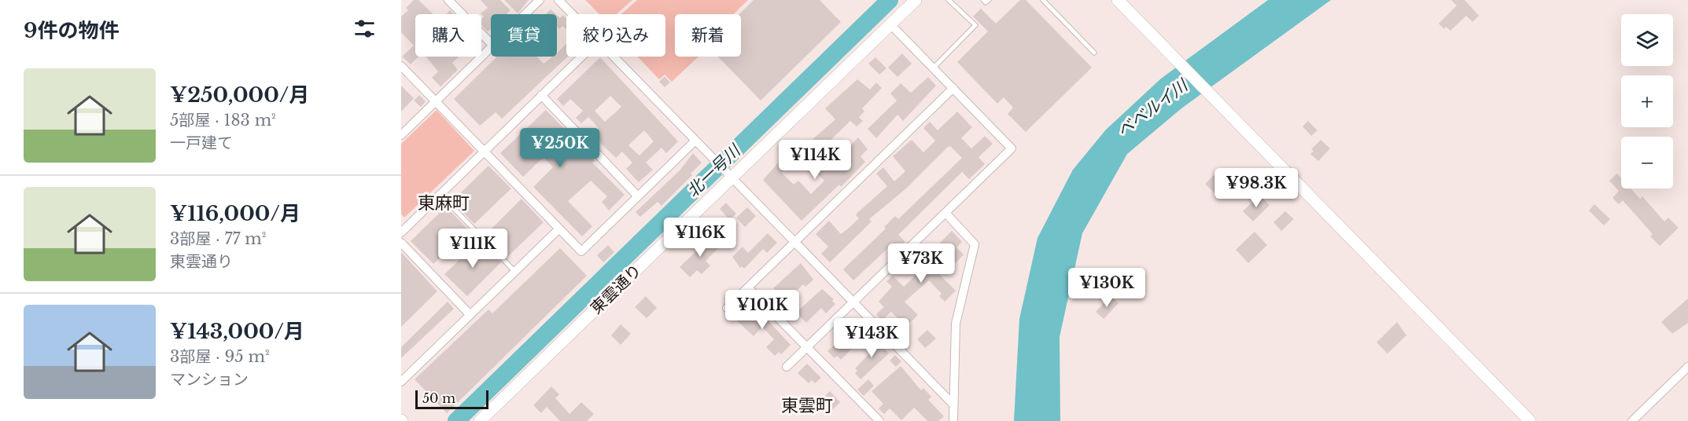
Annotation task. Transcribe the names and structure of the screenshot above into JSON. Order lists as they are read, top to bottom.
{
  "streets": {
    "street": ["東雲通り"]
  },
  "districts": ["東麻町", "東雲町"],
  "water": ["ベベルイ川", "北一号川"],
  "scale_bar": "50 m",
  "page": {
    "heading": "9件の物件",
    "map_buttons": ["+", "−"],
    "chip": [
      "購入",
      "賃貸",
      "絞り込み",
      "新着"
    ],
    "list": [
      {
        "name": "¥250,000/月",
        "note": "5部屋 · 183 m² · 一戸建て"
      },
      {
        "name": "¥116,000/月",
        "note": "3部屋 · 77 m² · 東雲通り"
      },
      {
        "name": "¥143,000/月",
        "note": "3部屋 · 95 m² · マンション"
      }
    ],
    "price": [
      "¥250K",
      "¥114K",
      "¥98.3K",
      "¥116K",
      "¥111K",
      "¥73K",
      "¥130K",
      "¥101K",
      "¥143K"
    ],
    "scale": "50 m"
  }
}
